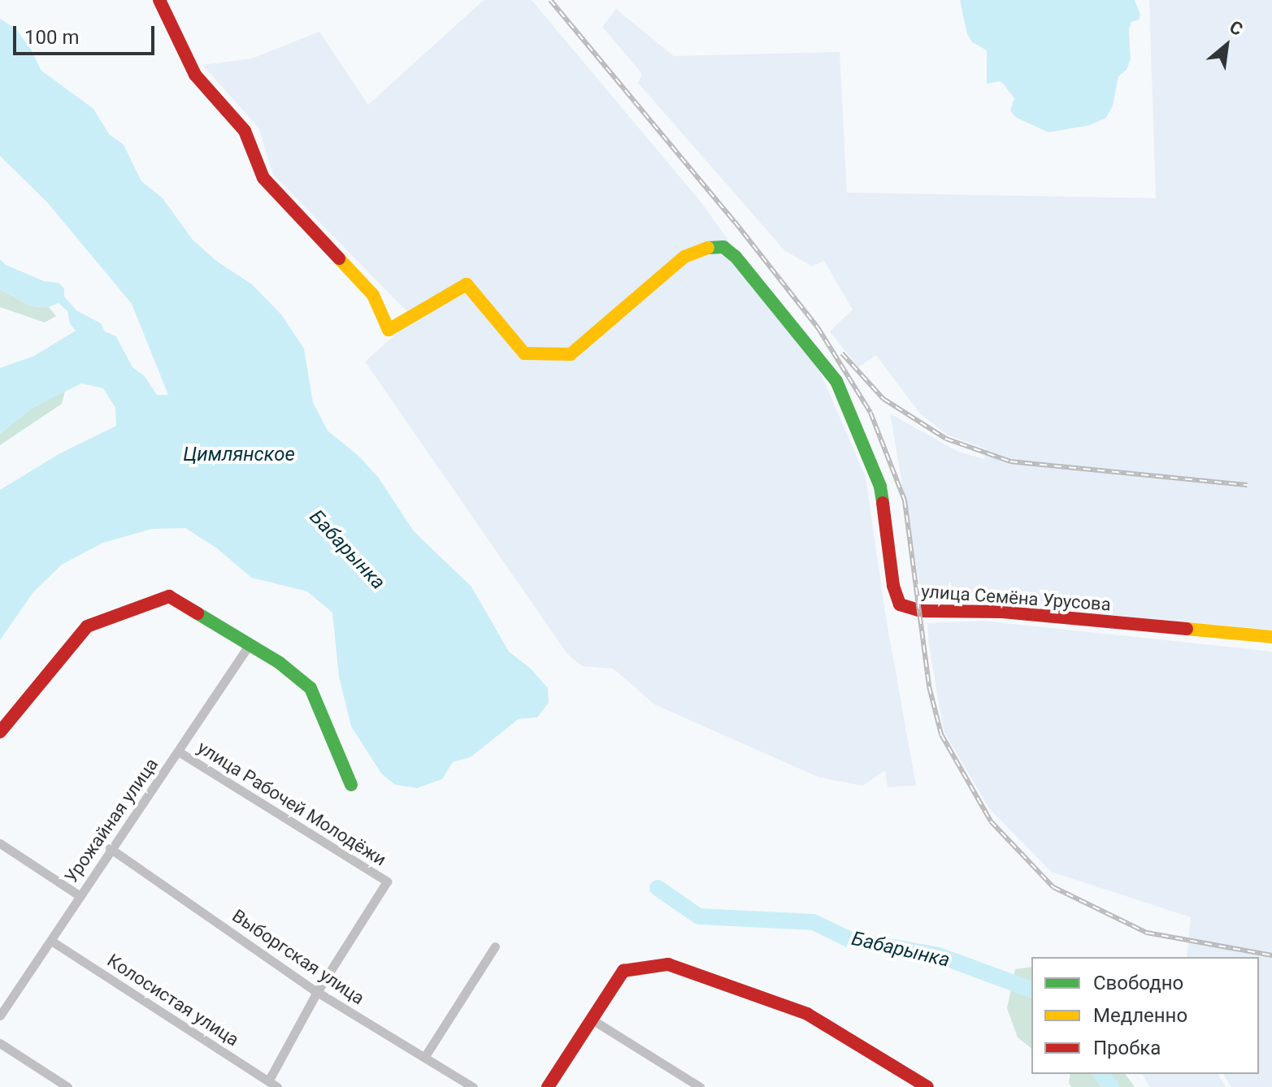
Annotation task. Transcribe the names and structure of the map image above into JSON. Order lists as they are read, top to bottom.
{
  "streets": {
    "street": [
      "улица Семёна Урусова",
      "улица Рабочей Молодёжи",
      "Урожайная улица",
      "Выборгская улица",
      "Колосистая улица"
    ]
  },
  "crossings": [
    ["улица Рабочей Молодёжи", "Урожайная улица"],
    ["улица Рабочей Молодёжи", "Выборгская улица"],
    ["Урожайная улица", "Выборгская улица"],
    ["Урожайная улица", "Колосистая улица"]
  ],
  "water": ["Цимлянское", "Бабарынка"],
  "legend": ["Свободно", "Медленно", "Пробка"],
  "scale_bar": "100 m",
  "north": "top right"
}
